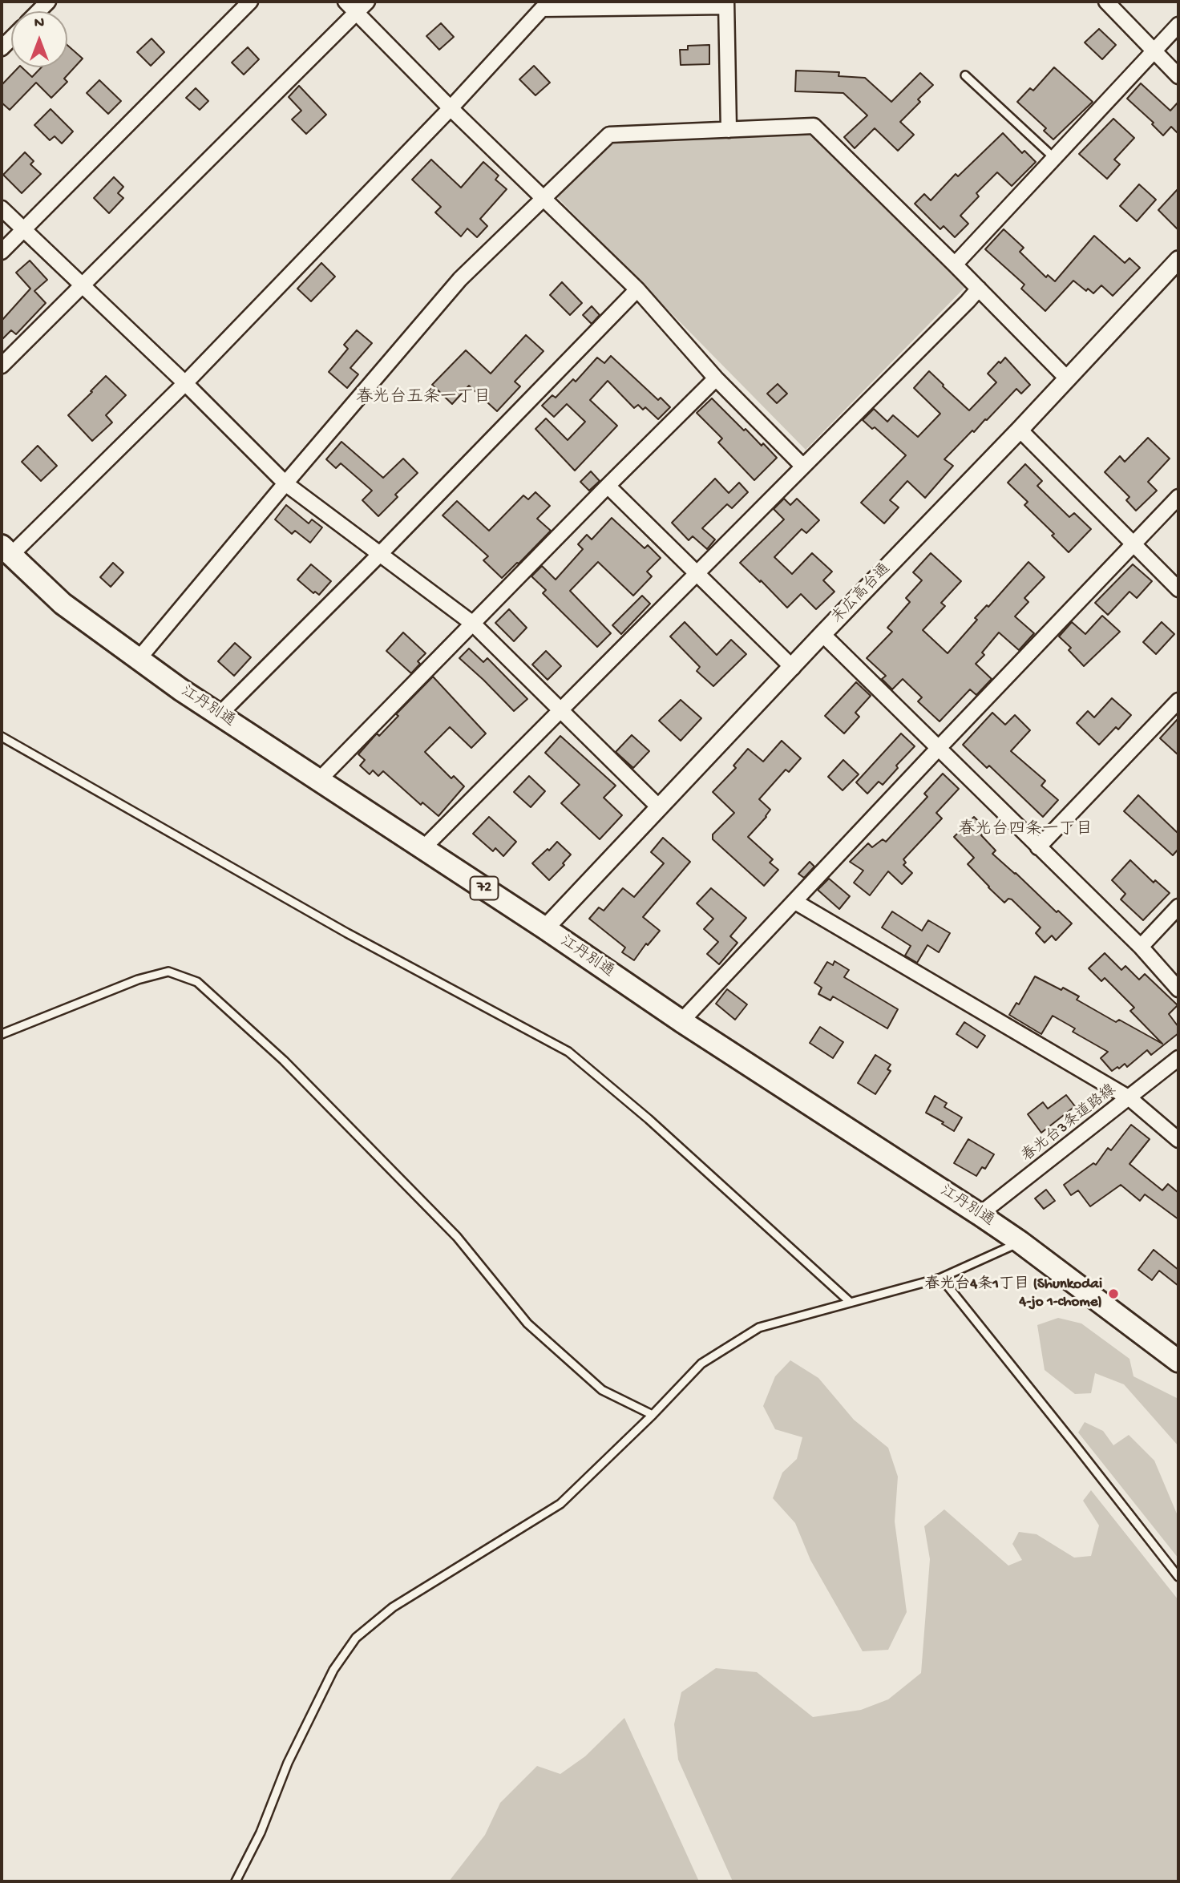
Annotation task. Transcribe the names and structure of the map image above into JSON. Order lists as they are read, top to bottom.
{
  "streets": {
    "main road": ["江丹別通", "72"],
    "street": ["末広高台通", "春光台3条道路線"]
  },
  "crossings": [
    ["末広高台通", "江丹別通"],
    ["江丹別通", "春光台3条道路線"]
  ],
  "districts": ["春光台五条一丁目", "春光台四条一丁目"],
  "places": ["春光台4条1丁目 (Shunkodai 4-jo 1-chome)"],
  "north": "top"
}
